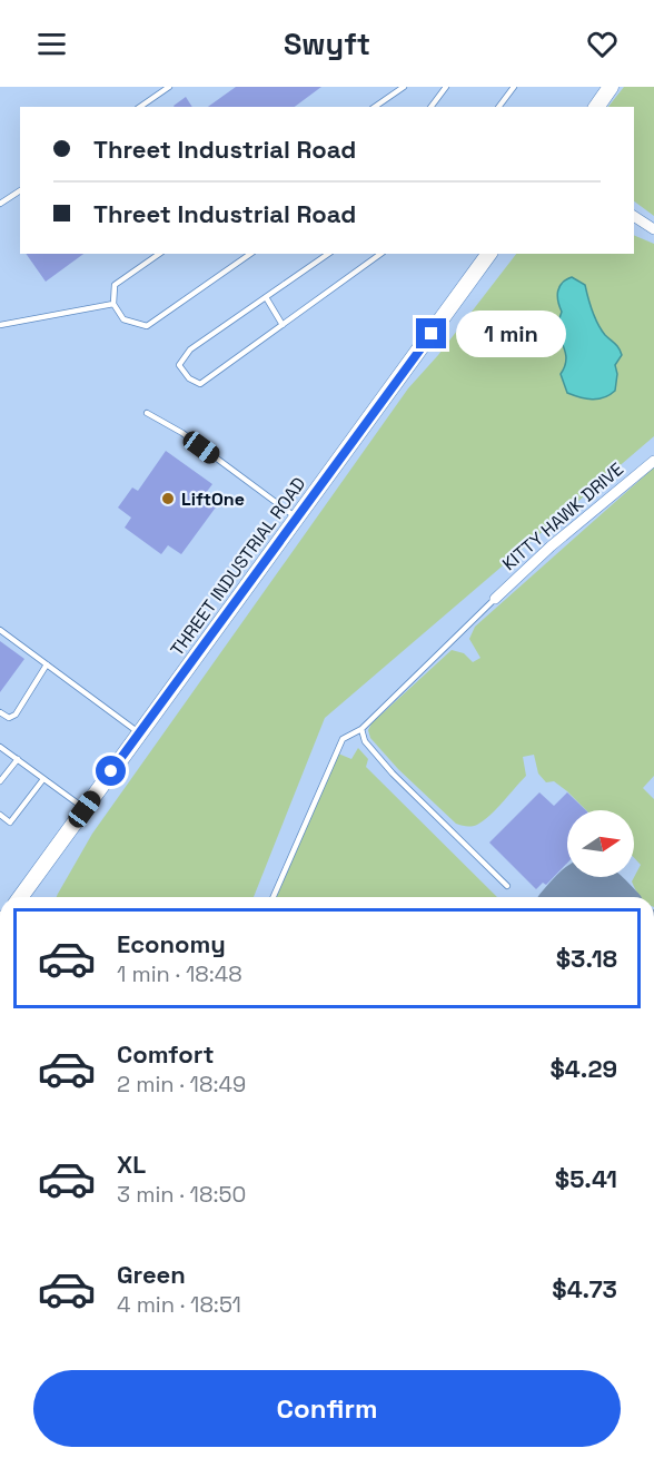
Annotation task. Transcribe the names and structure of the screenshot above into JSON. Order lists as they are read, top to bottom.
{
  "streets": {
    "street": ["KITTY HAWK DRIVE", "THREET INDUSTRIAL ROAD"]
  },
  "places": ["LiftOne"],
  "north": "right",
  "page": {
    "header": "Swyft",
    "banner": ["Threet Industrial Road", "Threet Industrial Road"],
    "bubble": "1 min",
    "list": [
      {
        "name": "Economy",
        "note": "1 min · 18:48",
        "value": "$3.18"
      },
      {
        "name": "Comfort",
        "note": "2 min · 18:49",
        "value": "$4.29"
      },
      {
        "name": "XL",
        "note": "3 min · 18:50",
        "value": "$5.41"
      },
      {
        "name": "Green",
        "note": "4 min · 18:51",
        "value": "$4.73"
      }
    ],
    "buttons": "Confirm"
  }
}
